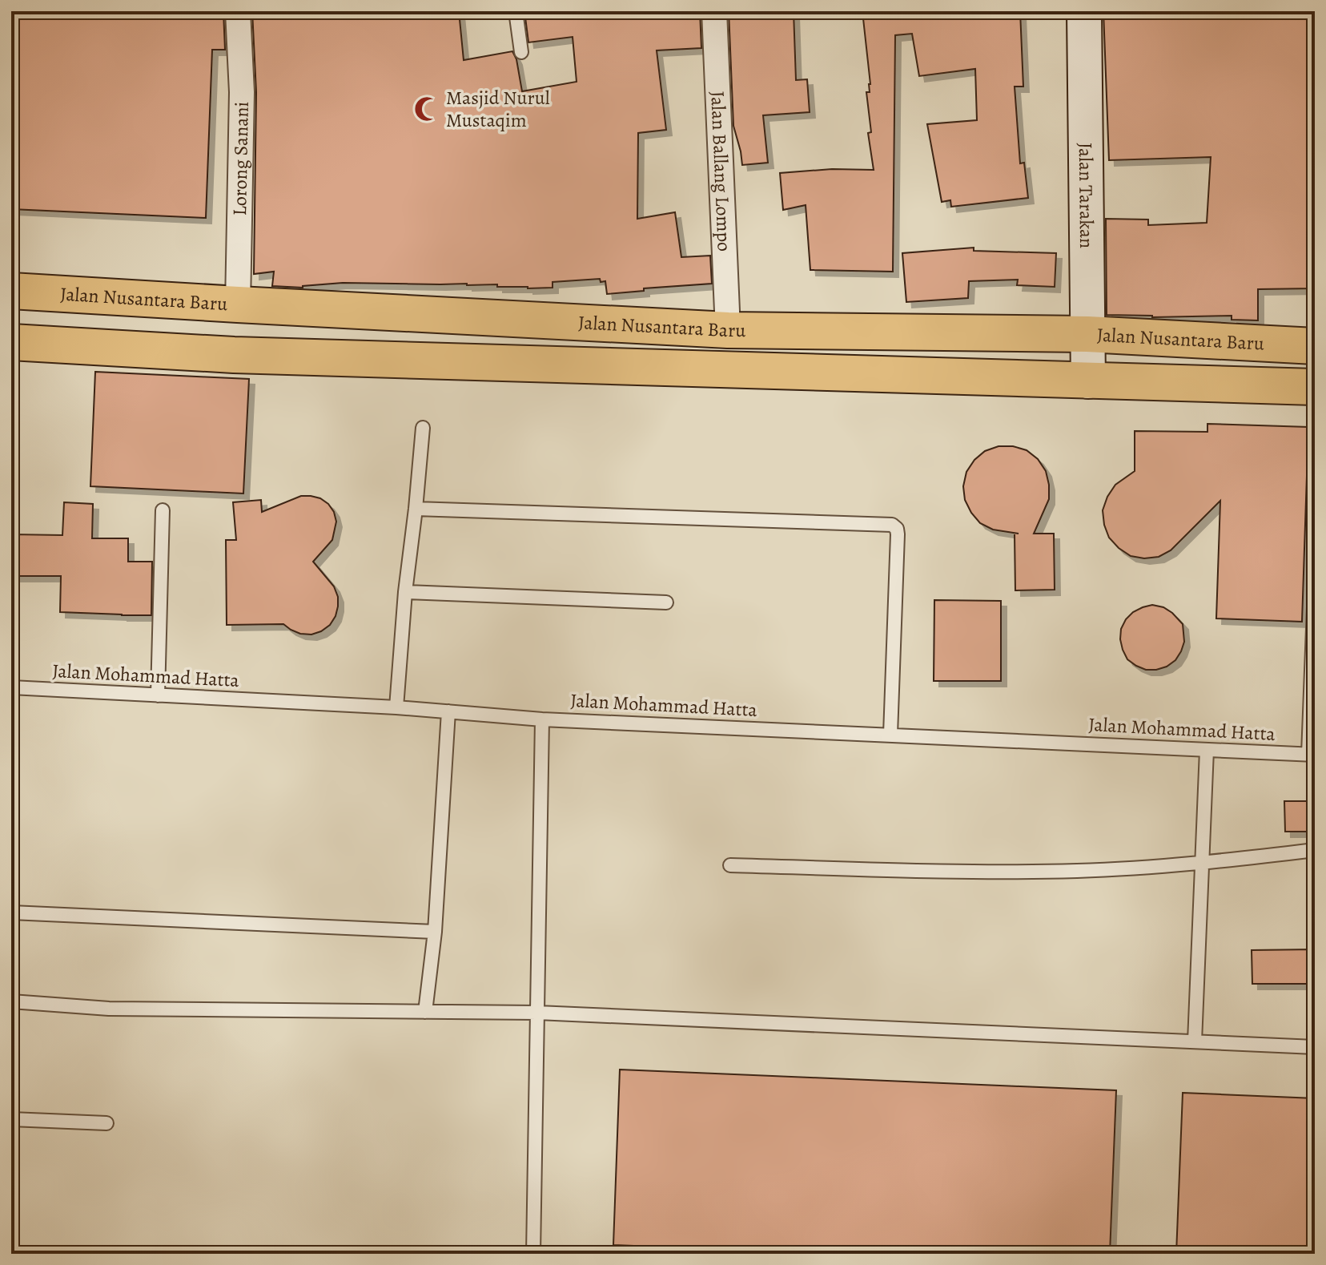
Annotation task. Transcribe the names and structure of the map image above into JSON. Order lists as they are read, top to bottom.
{
  "streets": {
    "highway": ["Jalan Nusantara Baru"],
    "main road": ["Jalan Tarakan"],
    "street": ["Lorong Sanani", "Jalan Ballang Lompo"],
    "lane": ["Jalan Mohammad Hatta"]
  },
  "crossings": [
    ["Lorong Sanani", "Jalan Nusantara Baru"],
    ["Jalan Ballang Lompo", "Jalan Nusantara Baru"],
    ["Jalan Tarakan", "Jalan Nusantara Baru"]
  ],
  "places": {
    "mosque": ["Masjid Nurul Mustaqim"]
  }
}
